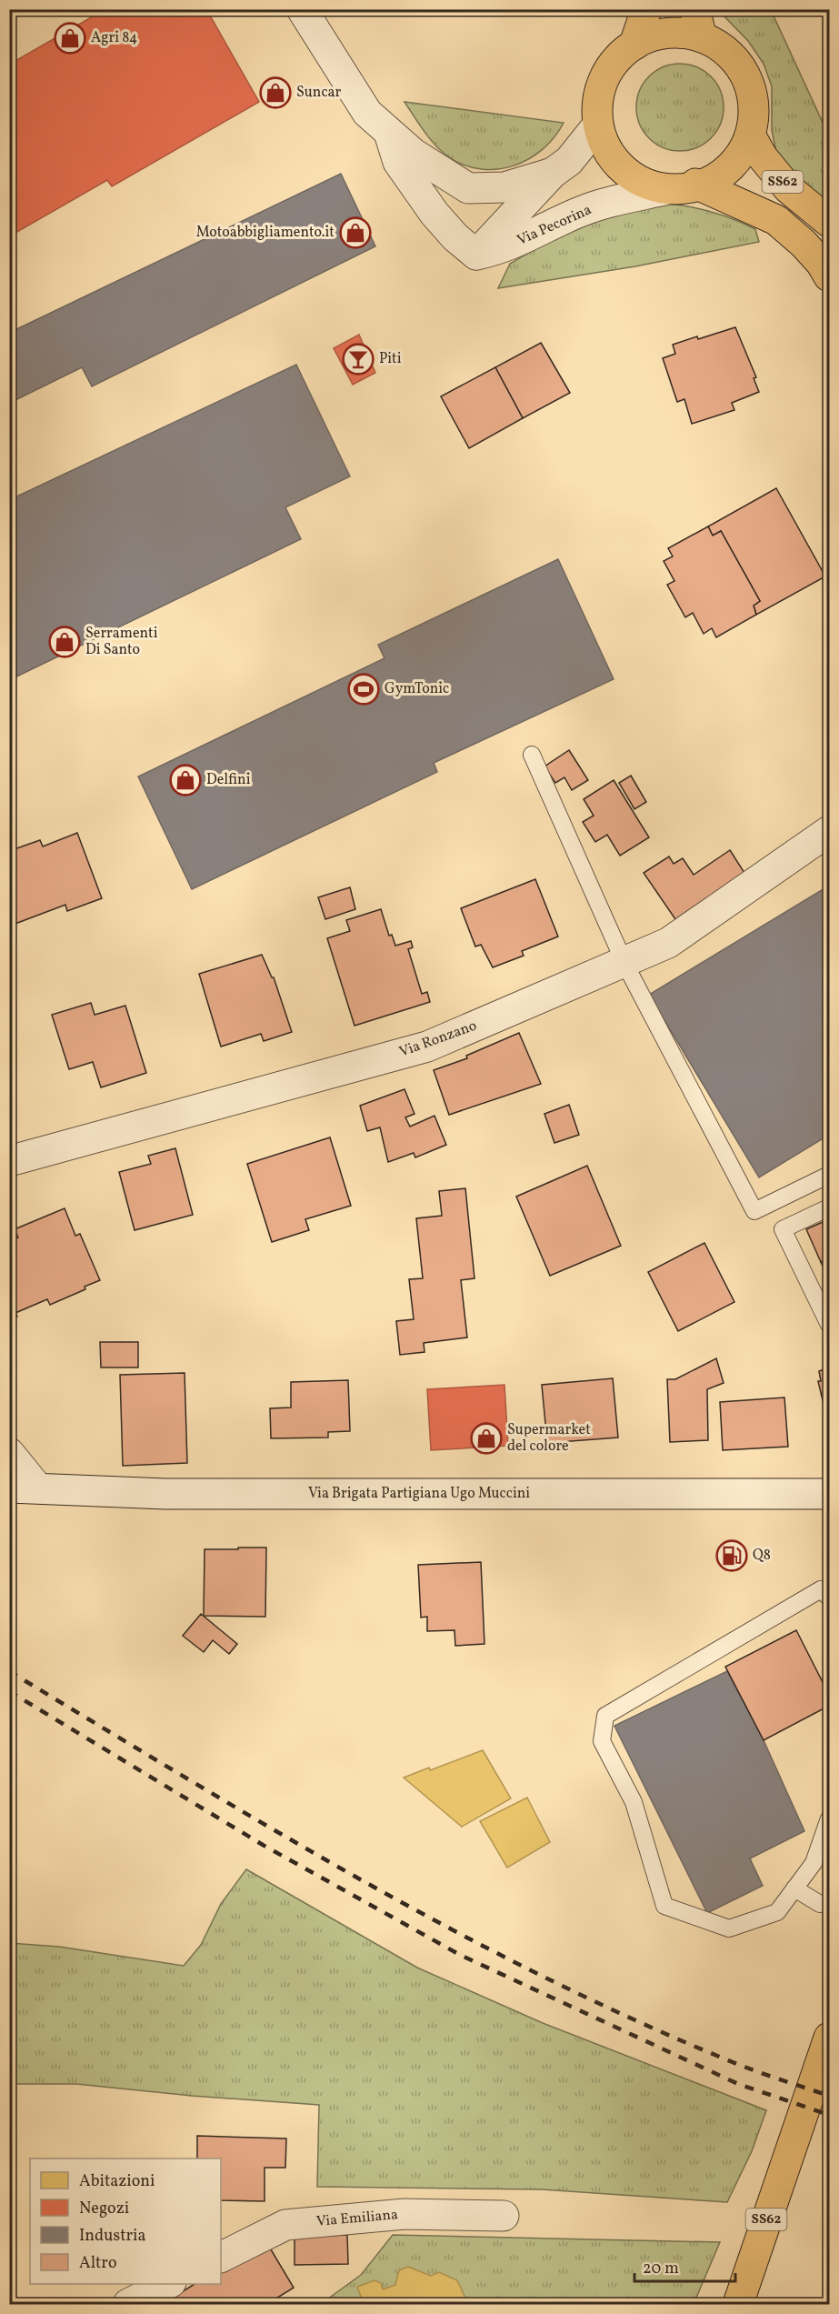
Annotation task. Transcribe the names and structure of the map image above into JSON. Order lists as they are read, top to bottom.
{
  "streets": {
    "main road": ["SS62"],
    "street": [
      "Via Pecorina",
      "Via Ronzano",
      "Via Brigata Partigiana Ugo Muccini",
      "Via Emiliana"
    ]
  },
  "crossings": [
    ["SS62", "Via Pecorina"]
  ],
  "places": {
    "shop": [
      "Agri 84",
      "Suncar",
      "Motoabbigliamento.it",
      "Serramenti Di Santo",
      "Delfini",
      "Supermarket del colore"
    ],
    "bar": ["Piti"],
    "sports": ["GymTonic"],
    "fuel station": ["Q8"]
  },
  "legend": [
    "Abitazioni",
    "Negozi",
    "Industria",
    "Altro"
  ],
  "scale_bar": "20 m"
}
